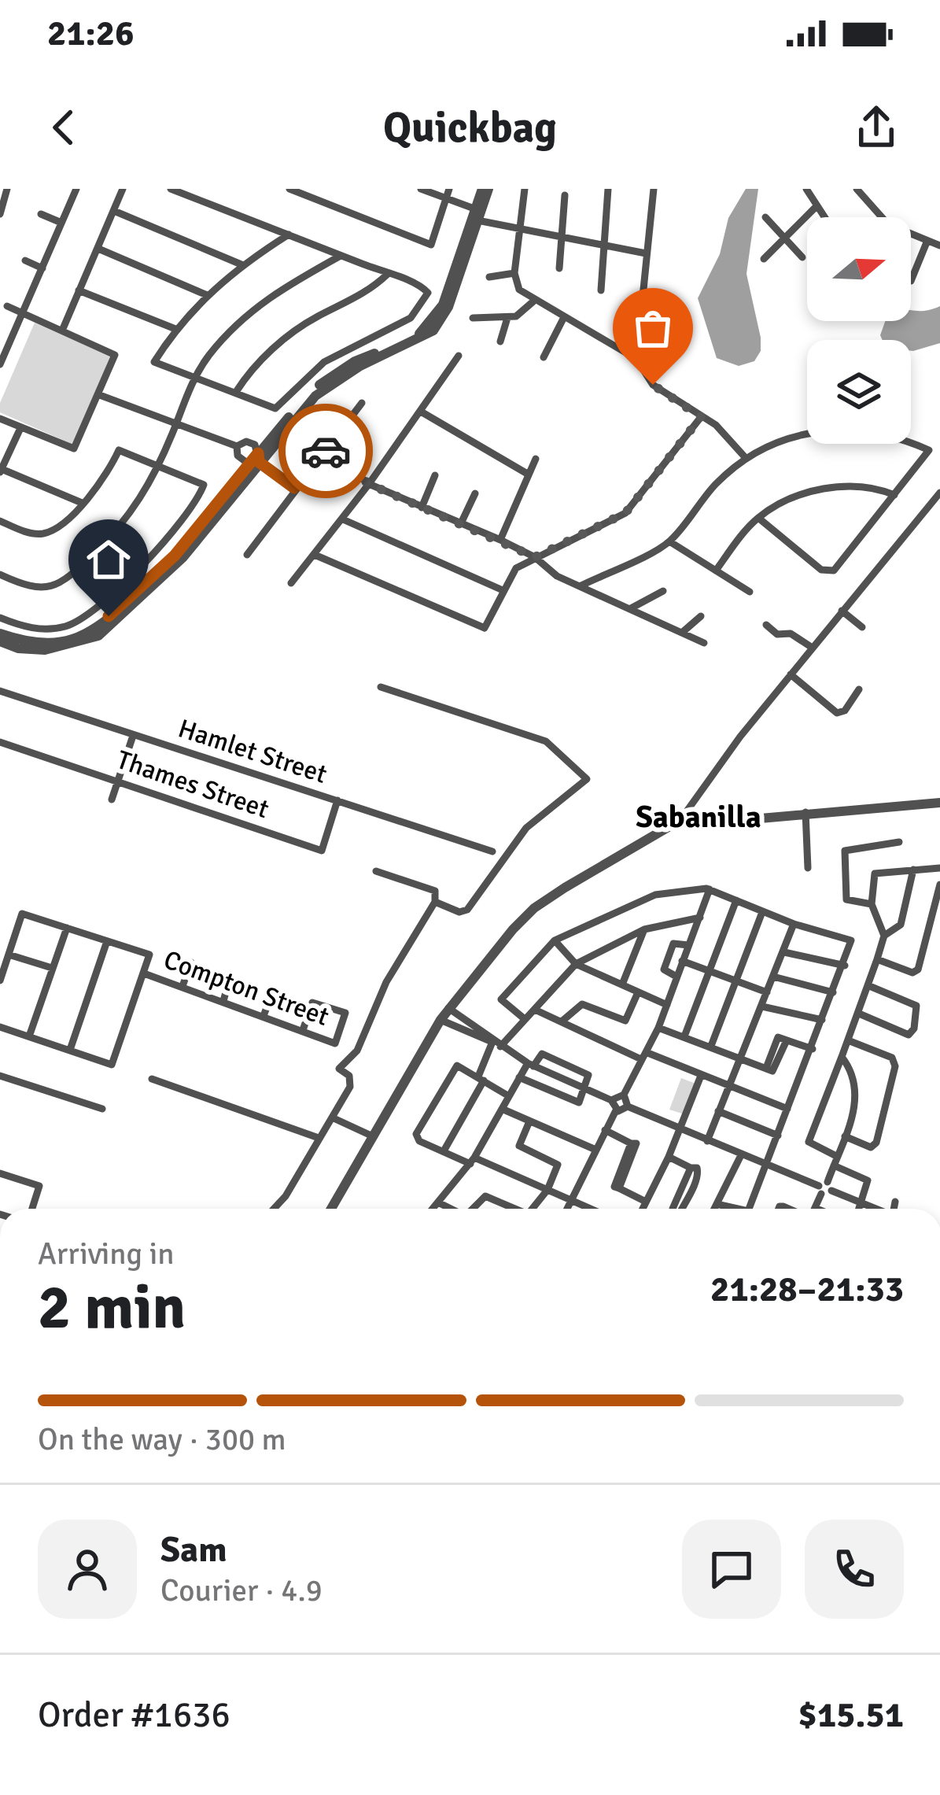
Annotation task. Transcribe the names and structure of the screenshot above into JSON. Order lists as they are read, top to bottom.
{
  "streets": {
    "street": ["Hamlet Street", "Thames Street", "Compton Street"]
  },
  "crossings": [
    ["Hamlet Street", "Thames Street"]
  ],
  "districts": ["Sabanilla"],
  "north": "right",
  "page": {
    "status": "21:26",
    "header": "Quickbag",
    "heading": ["2 min", "Arriving in", "21:28–21:33"],
    "panel": [
      "Sam",
      "Courier · 4.9",
      "Order #1636",
      "$15.51"
    ],
    "bar": "On the way · 300 m"
  }
}
